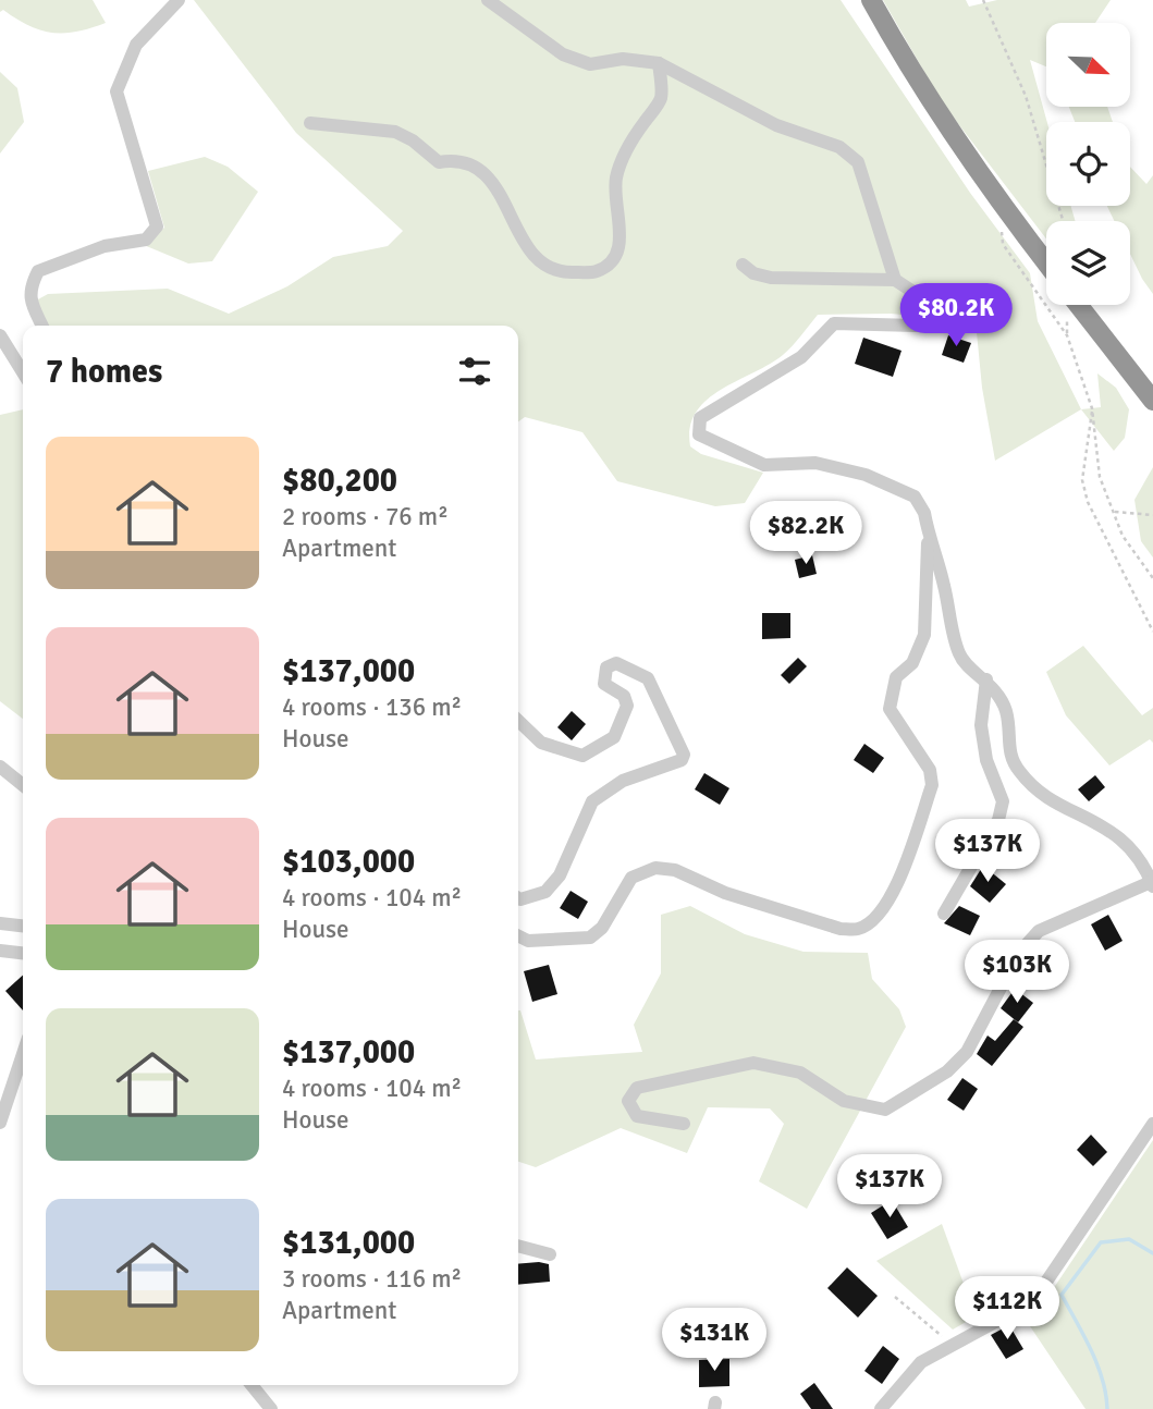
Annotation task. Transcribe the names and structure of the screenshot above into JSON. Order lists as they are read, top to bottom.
{
  "north": "bottom right",
  "page": {
    "price": [
      "$80.2K",
      "$82.2K",
      "$137K",
      "$103K",
      "$137K",
      "$112K",
      "$131K"
    ],
    "heading": "7 homes",
    "list": [
      {
        "name": "$80,200",
        "note": "2 rooms · 76 m² · Apartment"
      },
      {
        "name": "$137,000",
        "note": "4 rooms · 136 m² · House"
      },
      {
        "name": "$103,000",
        "note": "4 rooms · 104 m² · House"
      },
      {
        "name": "$137,000",
        "note": "4 rooms · 104 m² · House"
      },
      {
        "name": "$131,000",
        "note": "3 rooms · 116 m² · Apartment"
      }
    ]
  }
}
